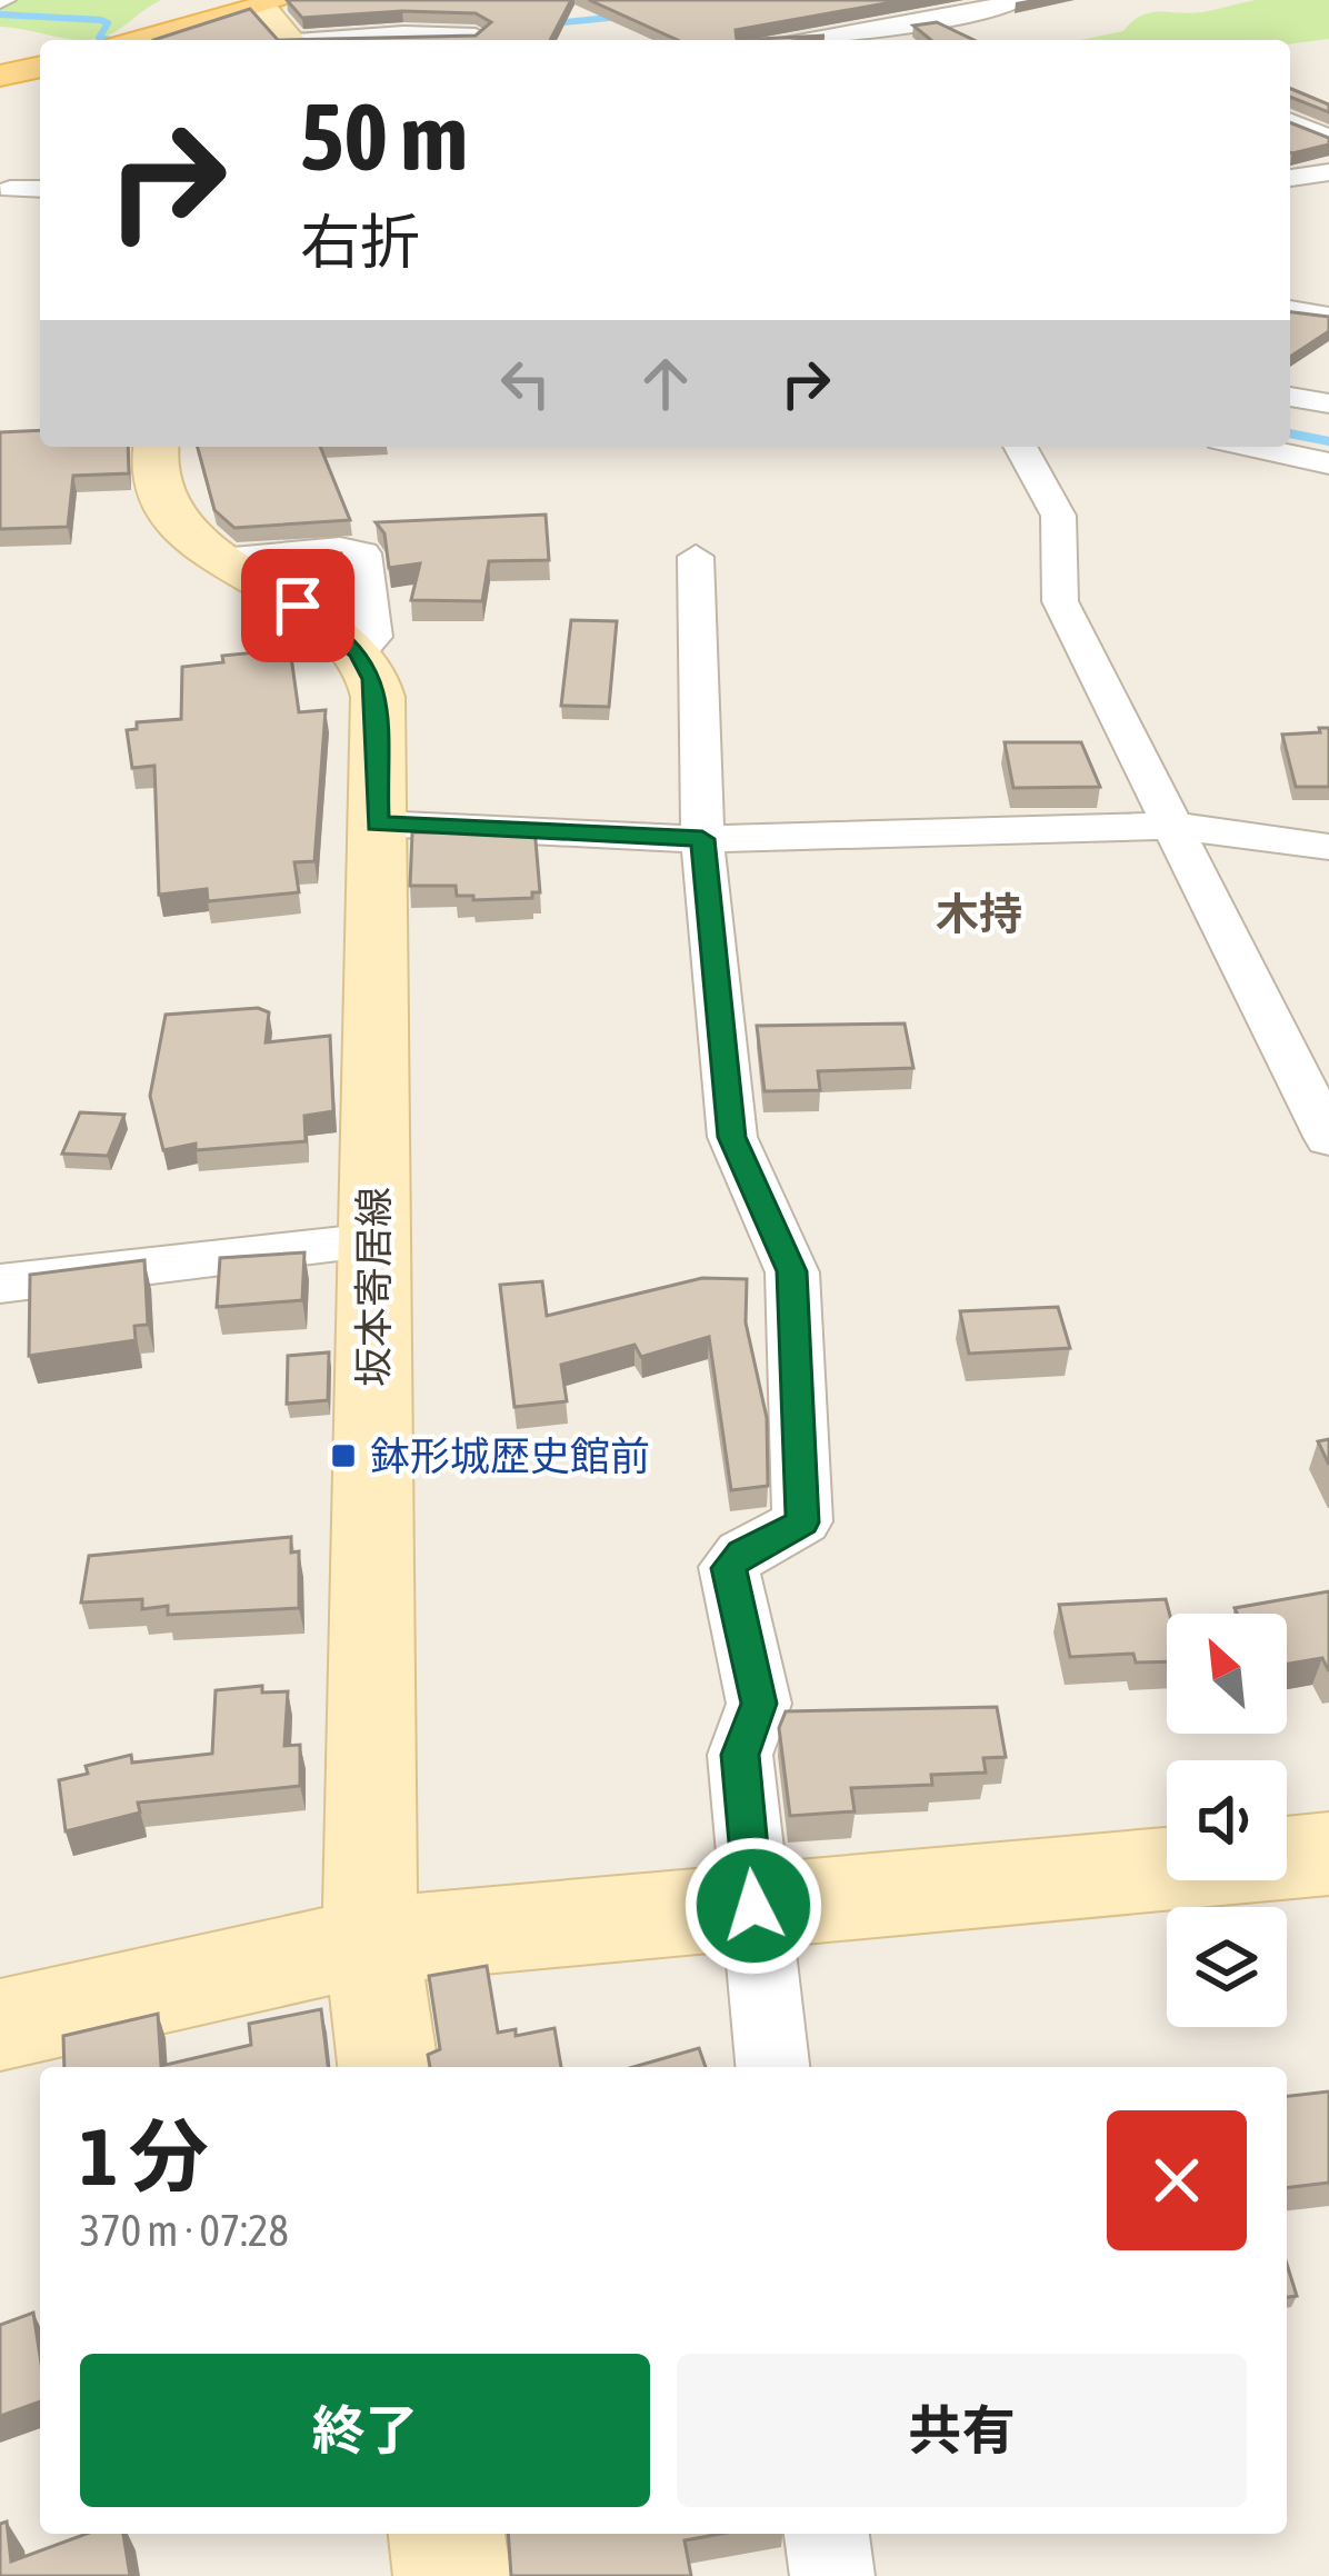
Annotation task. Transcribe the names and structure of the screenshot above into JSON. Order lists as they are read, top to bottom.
{
  "streets": {
    "main road": ["坂本寄居線"]
  },
  "districts": ["木持"],
  "places": {
    "transit": ["鉢形城歴史館前"]
  },
  "north": "top left",
  "page": {
    "turn": ["50 m", "右折"],
    "heading": ["1 分", "370 m · 07:28"],
    "buttons": ["終了", "共有"]
  }
}
